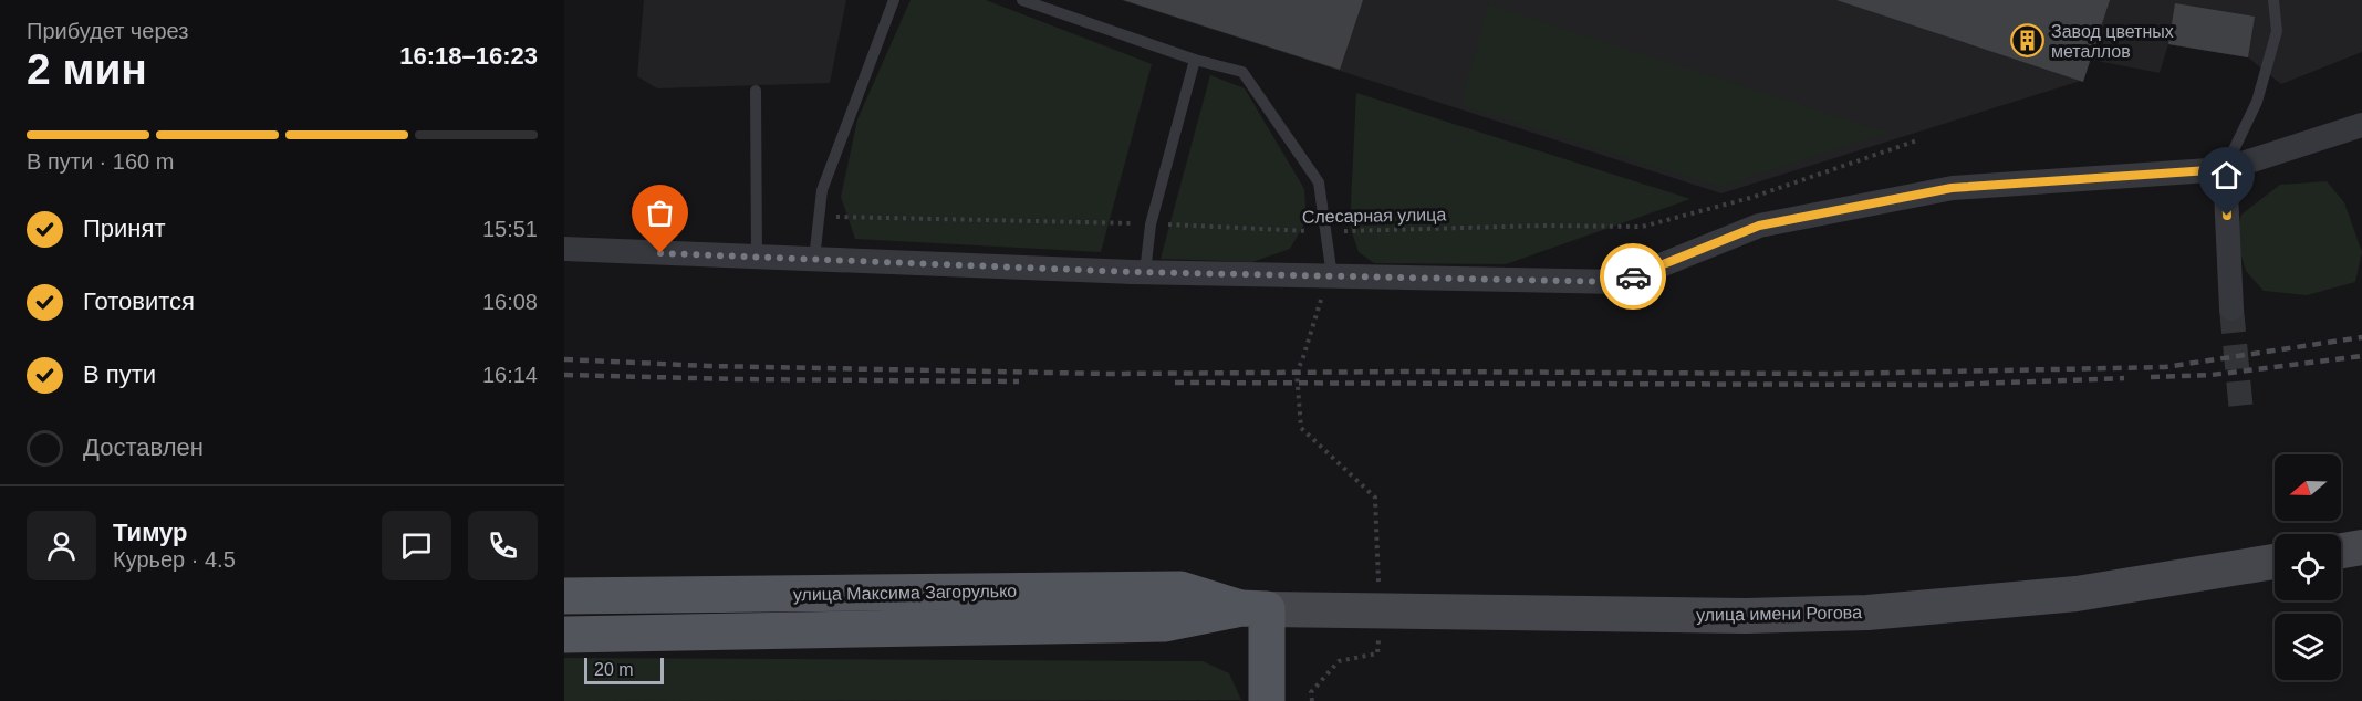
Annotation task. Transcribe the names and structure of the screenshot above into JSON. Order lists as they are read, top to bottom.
{
  "streets": {
    "main road": ["улица Максима Загорулько", "улица имени Рогова"],
    "path": ["Слесарная улица"]
  },
  "crossings": [
    ["улица Максима Загорулько", "улица имени Рогова"]
  ],
  "places": {
    "building": ["Завод цветных металлов"]
  },
  "scale_bar": "20 m",
  "north": "left",
  "page": {
    "heading": ["2 мин", "Прибудет через", "16:18–16:23"],
    "panel": ["Тимур", "Курьер · 4.5"],
    "bar": "В пути · 160 m",
    "list": [
      ["Принят", "15:51"],
      ["Готовится", "16:08"],
      ["В пути", "16:14"],
      "Доставлен"
    ],
    "scale": "20 m"
  }
}
